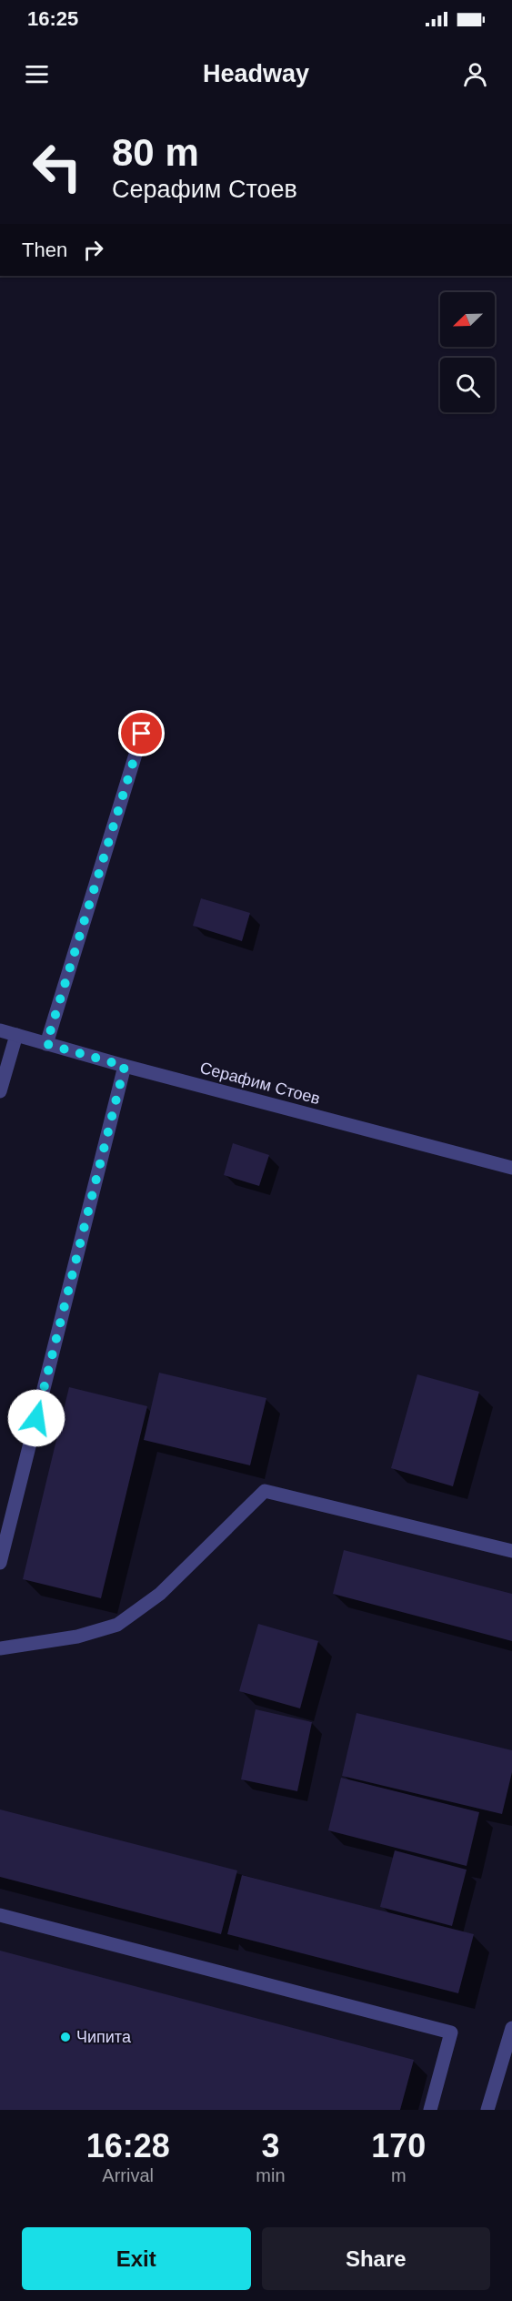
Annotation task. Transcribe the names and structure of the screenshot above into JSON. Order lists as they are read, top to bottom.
{
  "streets": {
    "street": ["Серафим Стоев"]
  },
  "places": ["Чипита"],
  "north": "bottom left",
  "page": {
    "status": "16:25",
    "header": "Headway",
    "turn": ["80 m", "Серафим Стоев"],
    "then": "Then",
    "eta": [
      "16:28",
      "Arrival",
      "3",
      "min",
      "170",
      "m"
    ],
    "buttons": ["Exit", "Share"]
  }
}
